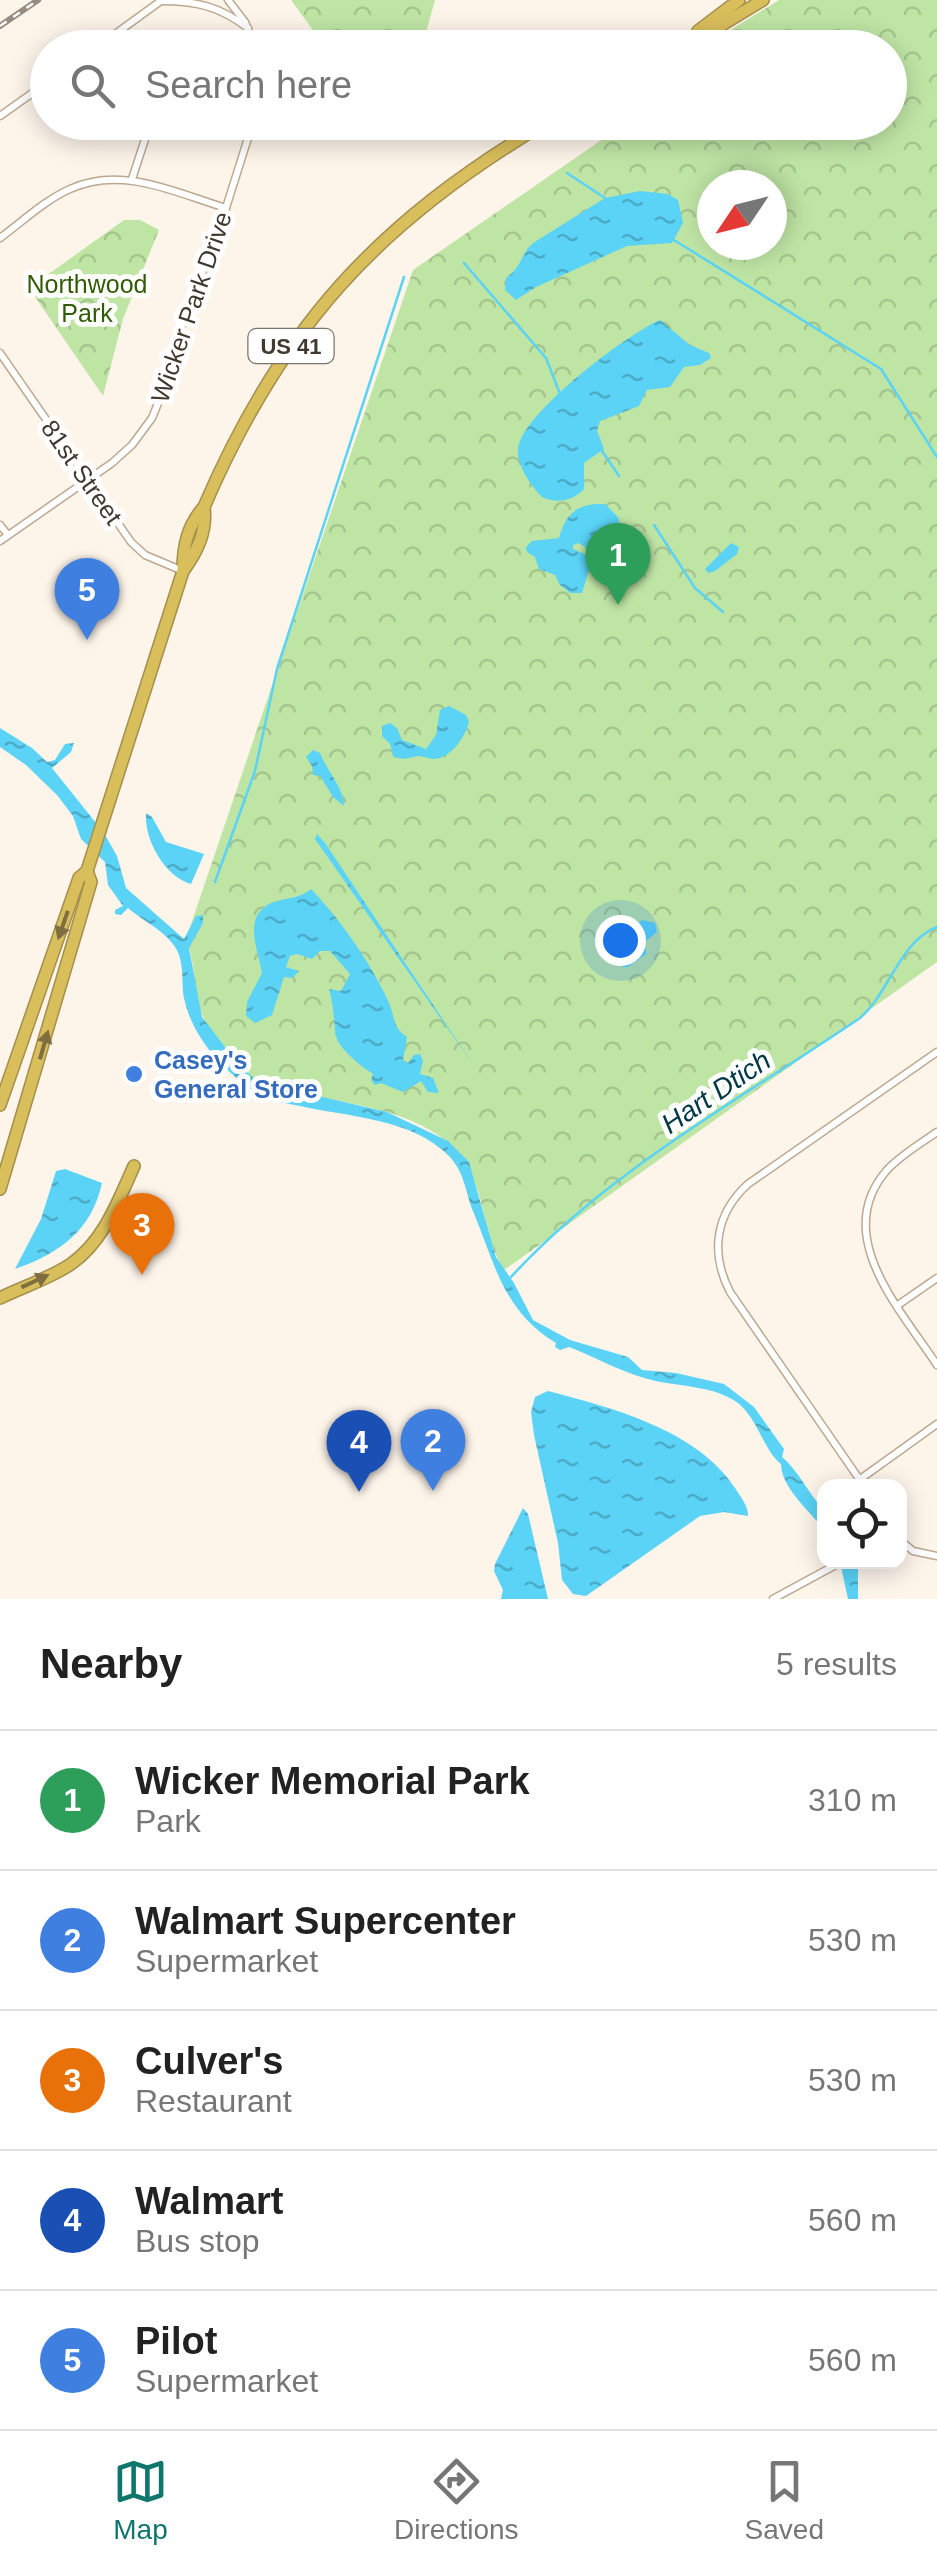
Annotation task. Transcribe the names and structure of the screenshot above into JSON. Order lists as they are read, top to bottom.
{
  "streets": {
    "highway": ["US 41"],
    "street": ["Wicker Park Drive", "81st Street"]
  },
  "crossings": [
    ["Wicker Park Drive", "81st Street"],
    ["US 41", "81st Street"]
  ],
  "water": ["Hart Dtich"],
  "parks": ["Northwood Park"],
  "places": ["Casey's General Store"],
  "north": "bottom left",
  "page": {
    "search": "Search here",
    "pins": [
      "1",
      "5",
      "3",
      "2",
      "4"
    ],
    "heading": ["Nearby", "5 results"],
    "list": [
      {
        "mark": "1",
        "name": "Wicker Memorial Park",
        "note": "Park",
        "value": "310 m"
      },
      {
        "mark": "2",
        "name": "Walmart Supercenter",
        "note": "Supermarket",
        "value": "530 m"
      },
      {
        "mark": "3",
        "name": "Culver's",
        "note": "Restaurant",
        "value": "530 m"
      },
      {
        "mark": "4",
        "name": "Walmart",
        "note": "Bus stop",
        "value": "560 m"
      },
      {
        "mark": "5",
        "name": "Pilot",
        "note": "Supermarket",
        "value": "560 m"
      }
    ],
    "nav": ["Map", "Directions", "Saved"]
  }
}
